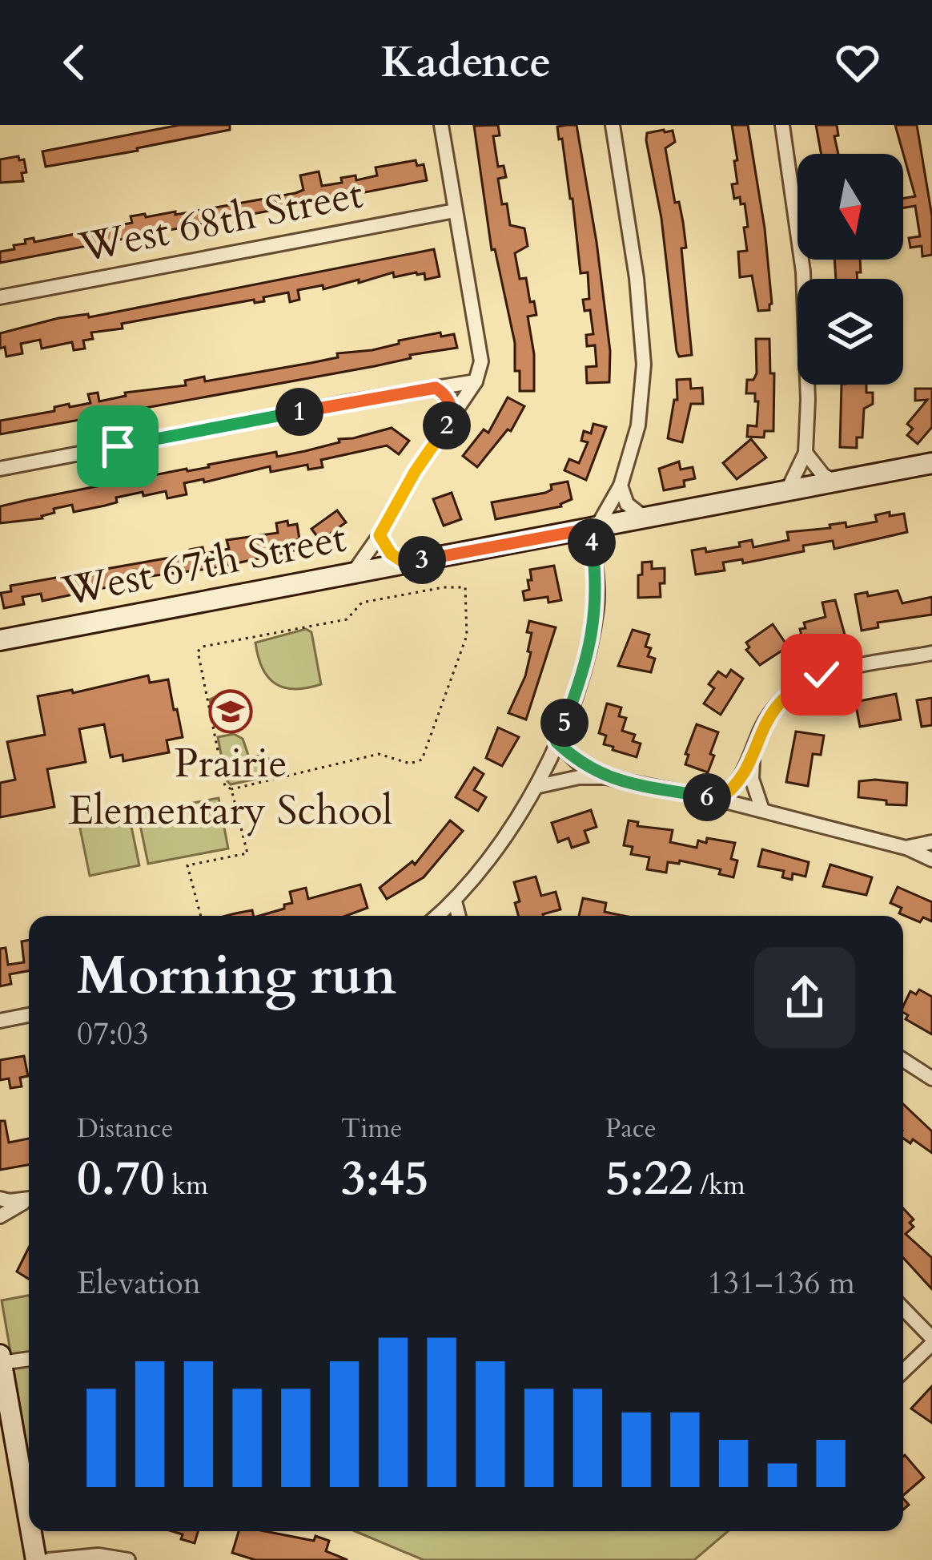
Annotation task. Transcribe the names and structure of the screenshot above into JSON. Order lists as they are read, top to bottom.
{
  "streets": {
    "street": ["West 68th Street", "West 67th Street"]
  },
  "places": {
    "school or university": ["Prairie Elementary School"]
  },
  "north": "bottom",
  "page": {
    "header": "Kadence",
    "pins": [
      "1",
      "2",
      "4",
      "3",
      "5",
      "6"
    ],
    "heading": ["Morning run", "07:03"],
    "stats": [
      ["Distance", "0.70 km"],
      ["Time", "3:45"],
      ["Pace", "5:22 /km"]
    ],
    "chart": ["Elevation", "131–136 m"]
  }
}
